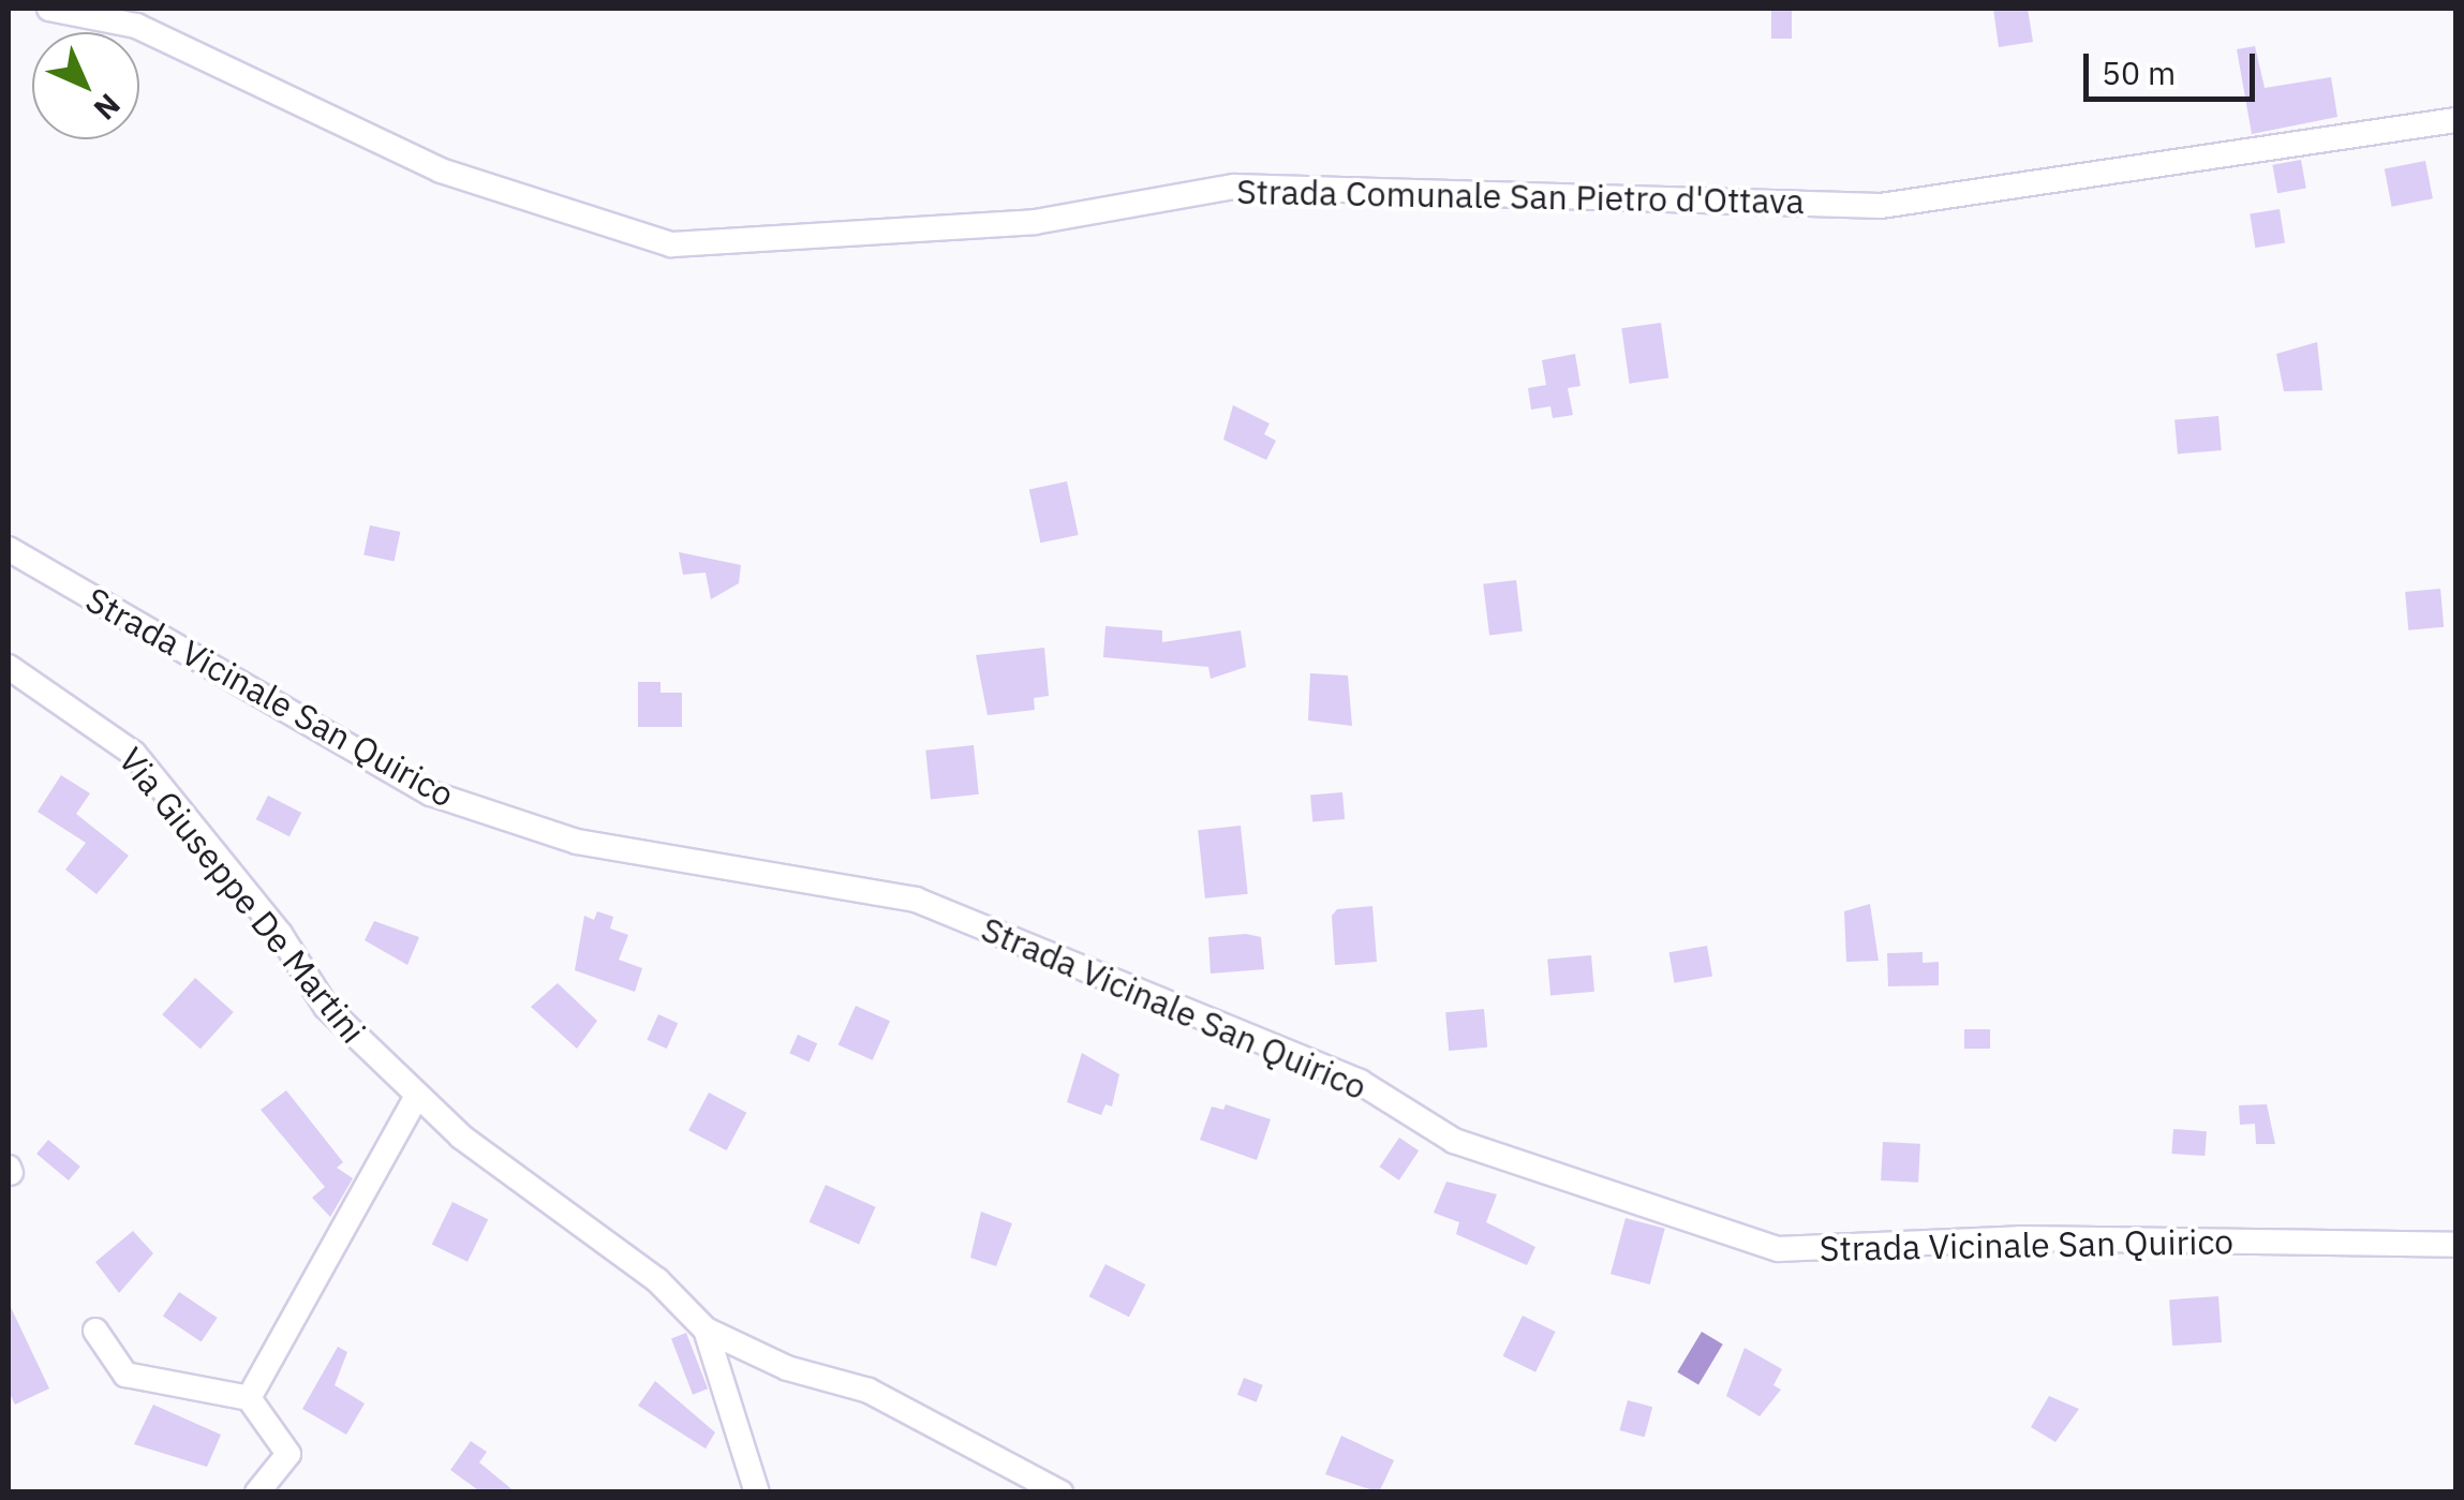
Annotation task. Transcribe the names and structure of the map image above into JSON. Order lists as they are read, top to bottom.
{
  "streets": {
    "street": ["Strada Comunale San Pietro d'Ottava", "Strada Vicinale San Quirico", "Via Giuseppe De Martini"]
  },
  "scale_bar": "50 m",
  "north": "bottom right"
}
